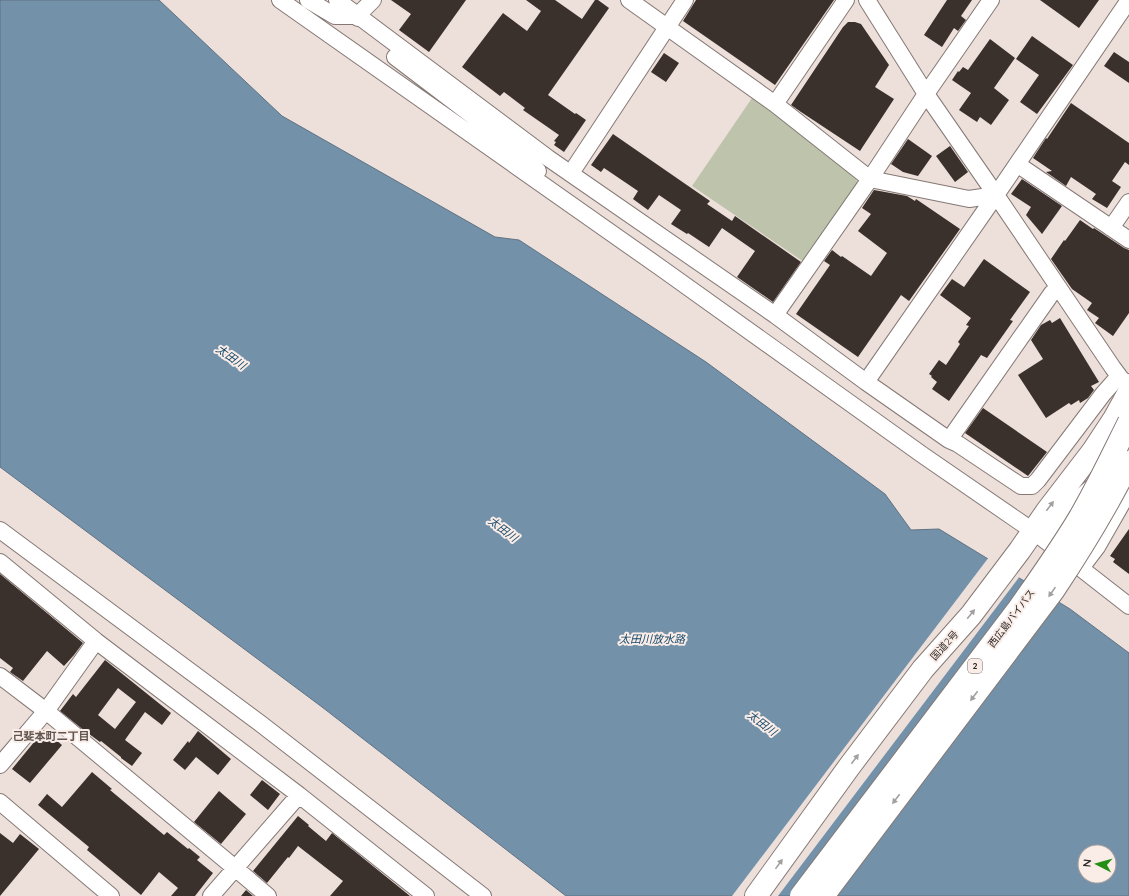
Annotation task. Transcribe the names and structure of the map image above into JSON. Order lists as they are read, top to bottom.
{
  "streets": {
    "highway": ["西広島バイパス", "国道2号", "2"]
  },
  "crossings": [
    ["西広島バイパス", "2"]
  ],
  "districts": ["己斐本町二丁目"],
  "water": ["太田川", "太田川放水路"],
  "north": "left"
}
